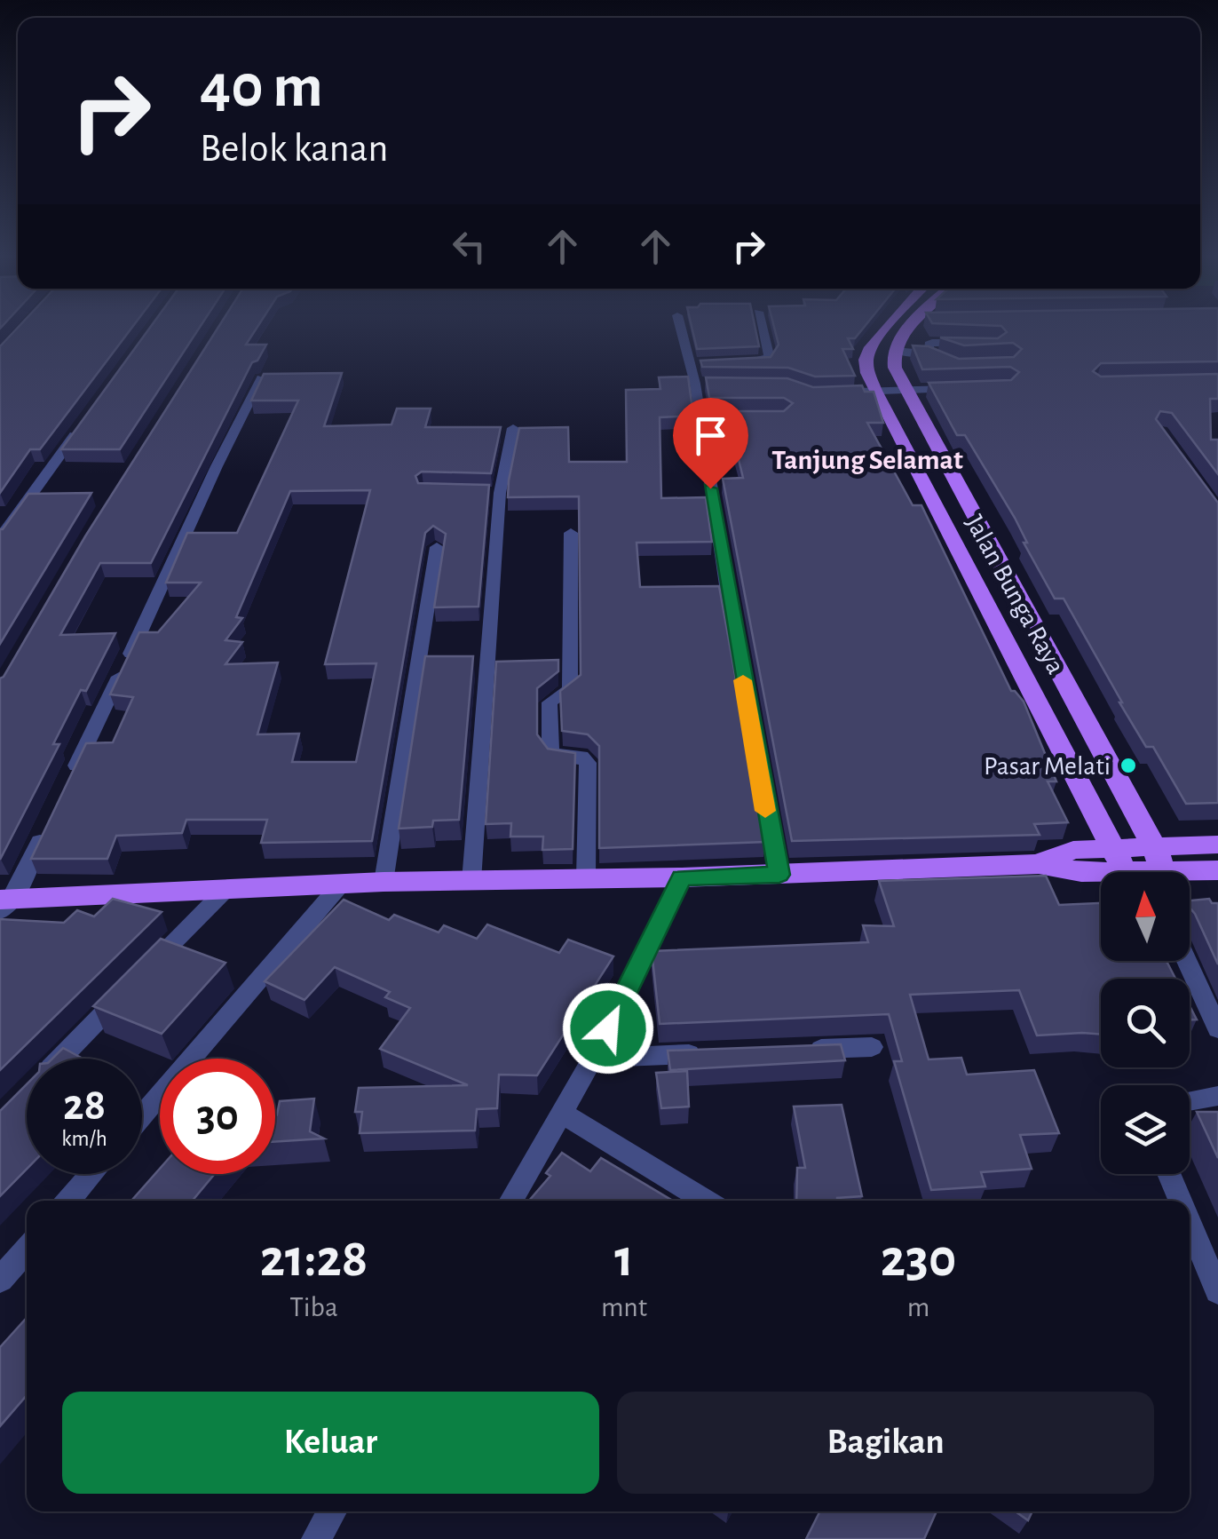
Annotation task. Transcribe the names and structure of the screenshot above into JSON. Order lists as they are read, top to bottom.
{
  "streets": {
    "main road": ["Jalan Bunga Raya"]
  },
  "districts": ["Tanjung Selamat"],
  "places": ["Pasar Melati"],
  "north": "top",
  "page": {
    "turn": ["40 m", "Belok kanan"],
    "speed": "28 km/h",
    "limit": "30",
    "eta": [
      "21:28",
      "Tiba",
      "1",
      "mnt",
      "230",
      "m"
    ],
    "buttons": ["Keluar", "Bagikan"]
  }
}
